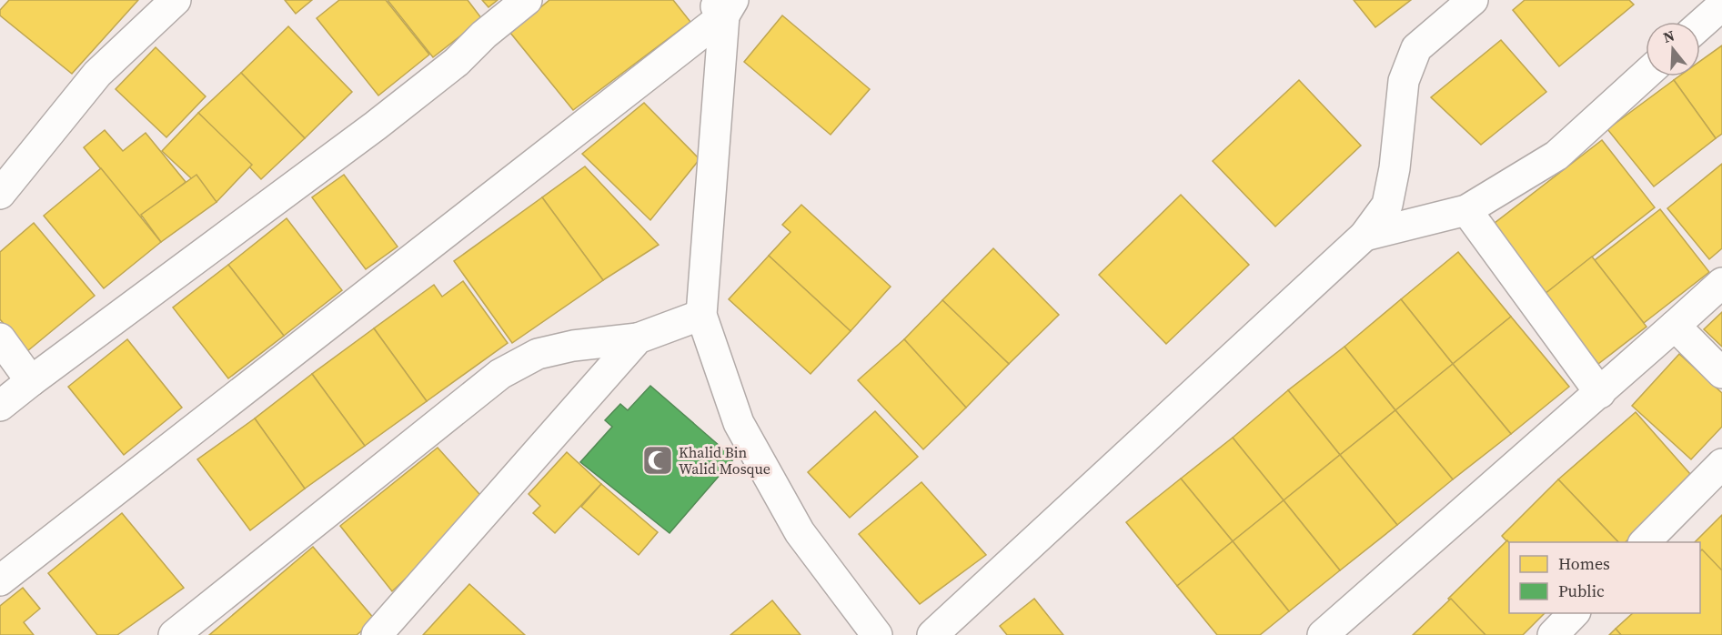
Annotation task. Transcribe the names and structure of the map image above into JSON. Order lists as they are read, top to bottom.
{
  "places": {
    "mosque": ["Khalid Bin Walid Mosque"]
  },
  "legend": ["Homes", "Public"],
  "north": "top"
}
